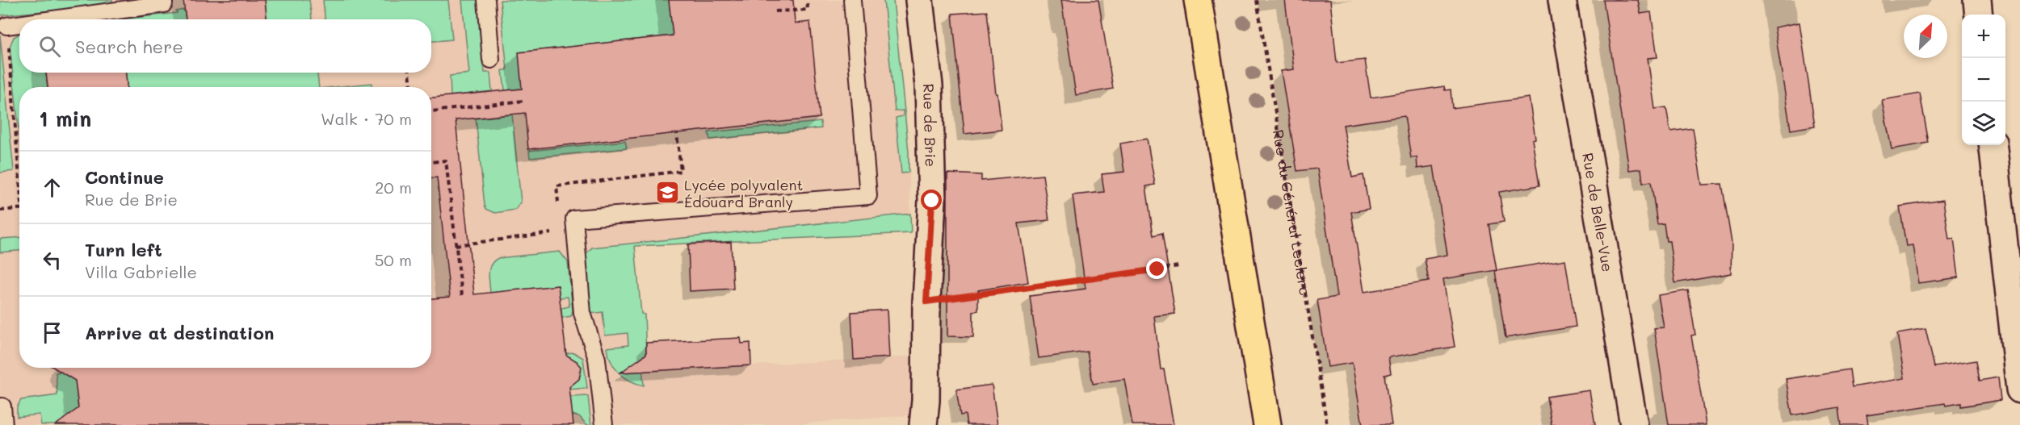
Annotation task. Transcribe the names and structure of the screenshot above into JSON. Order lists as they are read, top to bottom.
{
  "streets": {
    "street": ["Rue de Brie", "Rue de Belle-Vue"],
    "path": ["Rue du Général Leclerc"]
  },
  "places": {
    "school or university": ["Lycée polyvalent Édouard Branly"]
  },
  "north": "top right",
  "page": {
    "map_buttons": ["+", "−"],
    "search": "Search here",
    "heading": ["1 min", "Walk · 70 m"],
    "list": [
      ["Continue", "Rue de Brie", "20 m"],
      ["Turn left", "Villa Gabrielle", "50 m"],
      "Arrive at destination"
    ]
  }
}
